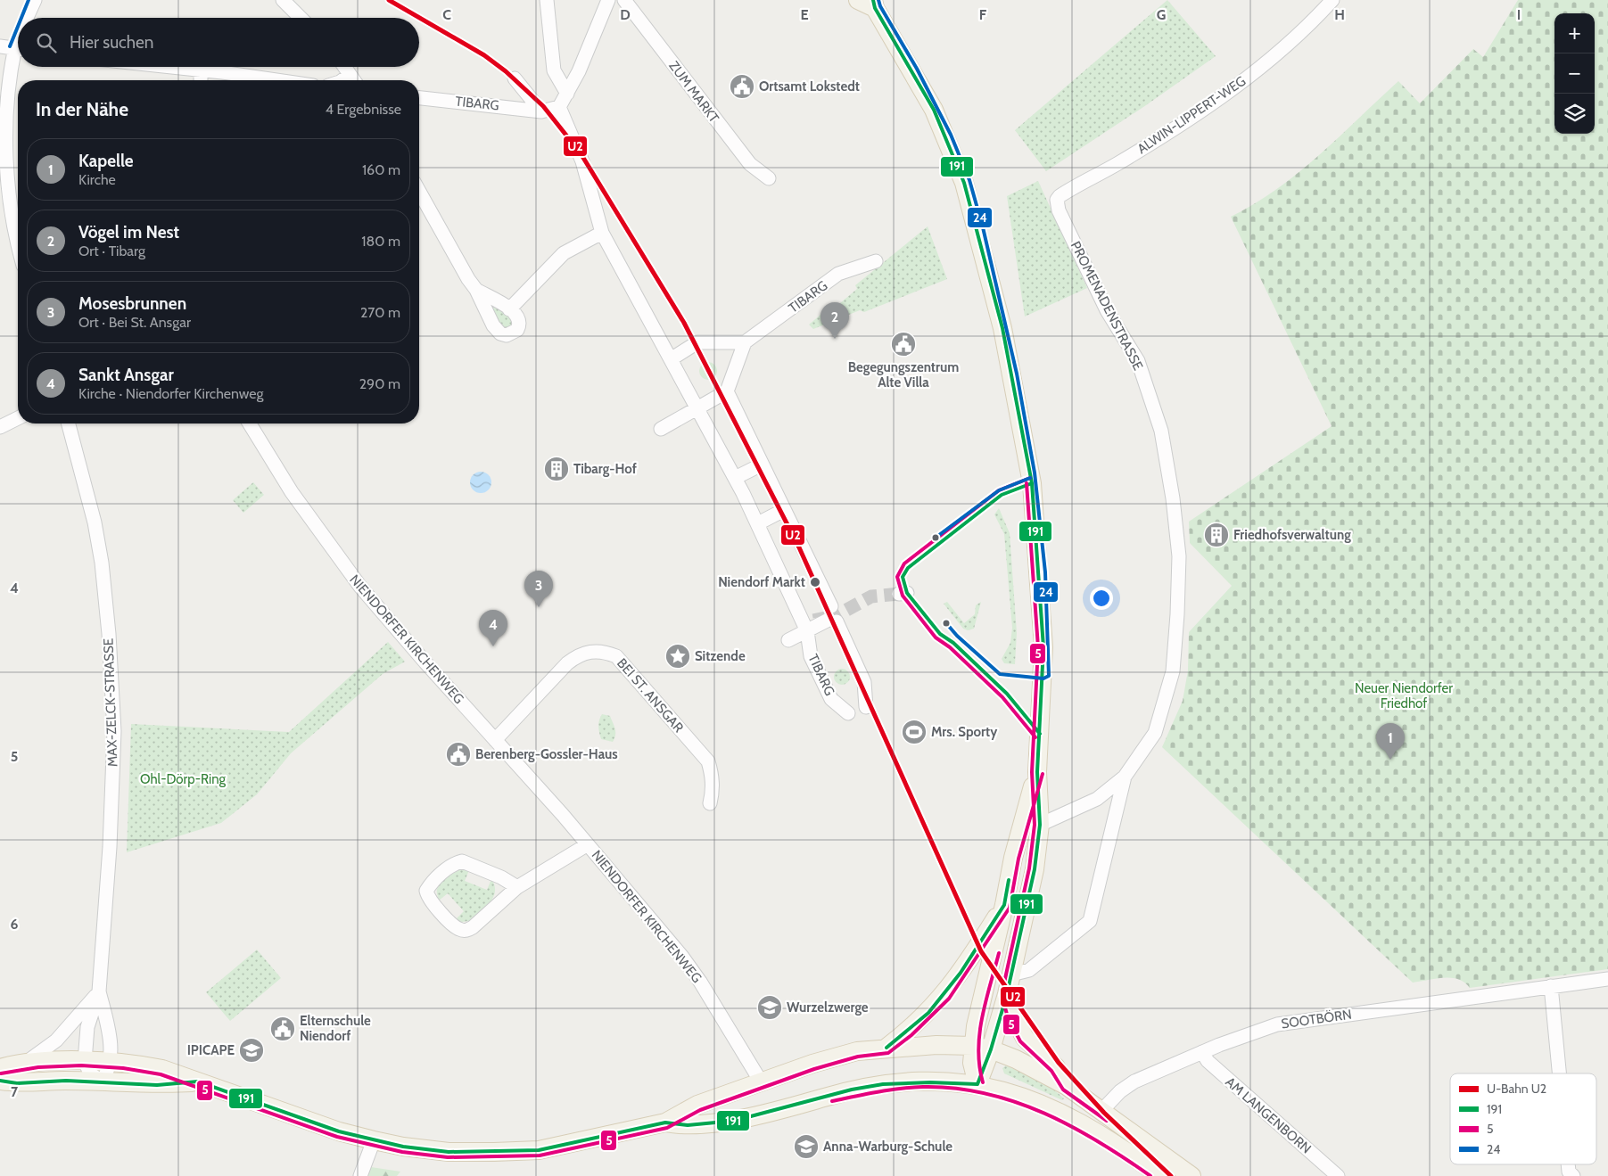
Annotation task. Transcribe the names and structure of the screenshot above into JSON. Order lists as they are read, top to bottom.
{
  "streets": {
    "street": [
      "ZUM MARKT",
      "TIBARG",
      "ALWIN-LIPPERT-WEG",
      "PROMENADENSTRASSE",
      "NIENDORFER KIRCHENWEG",
      "BEI ST. ANSGAR",
      "MAX-ZELCK-STRASSE",
      "SOOTBÖRN",
      "AM LANGENBORN"
    ]
  },
  "crossings": [
    ["ALWIN-LIPPERT-WEG", "PROMENADENSTRASSE"],
    ["NIENDORFER KIRCHENWEG", "BEI ST. ANSGAR"],
    ["SOOTBÖRN", "AM LANGENBORN"]
  ],
  "parks": ["Neuer Niendorfer Friedhof", "Ohl-Dörp-Ring"],
  "places": {
    "public building": [
      "Ortsamt Lokstedt",
      "Begegungszentrum Alte Villa",
      "Berenberg-Gossler-Haus",
      "Elternschule Niendorf"
    ],
    "building": ["Tibarg-Hof", "Friedhofsverwaltung"],
    "other": ["Niendorf Markt"],
    "place": ["Sitzende"],
    "sports": ["Mrs. Sporty"],
    "school or university": ["Wurzelzwerge", "IPICAPE", "Anna-Warburg-Schule"]
  },
  "lines": [
    "metro line U2",
    "transit line 191",
    "transit line 24",
    "transit line 5"
  ],
  "legend": [
    "U-Bahn U2",
    "191",
    "5",
    "24"
  ],
  "page": {
    "map_buttons": ["+", "−"],
    "search": "Hier suchen",
    "heading": ["In der Nähe", "4 Ergebnisse"],
    "list": [
      {
        "mark": "1",
        "name": "Kapelle",
        "note": "Kirche",
        "value": "160 m"
      },
      {
        "mark": "2",
        "name": "Vögel im Nest",
        "note": "Ort · Tibarg",
        "value": "180 m"
      },
      {
        "mark": "3",
        "name": "Mosesbrunnen",
        "note": "Ort · Bei St. Ansgar",
        "value": "270 m"
      },
      {
        "mark": "4",
        "name": "Sankt Ansgar",
        "note": "Kirche · Niendorfer Kirchenweg",
        "value": "290 m"
      }
    ],
    "pins": [
      "2",
      "3",
      "4",
      "1"
    ]
  },
  "grid": {
    "columns": [
      "C",
      "D",
      "E",
      "F",
      "G",
      "H",
      "I"
    ],
    "rows": [
      "4",
      "5",
      "6",
      "7"
    ]
  }
}
